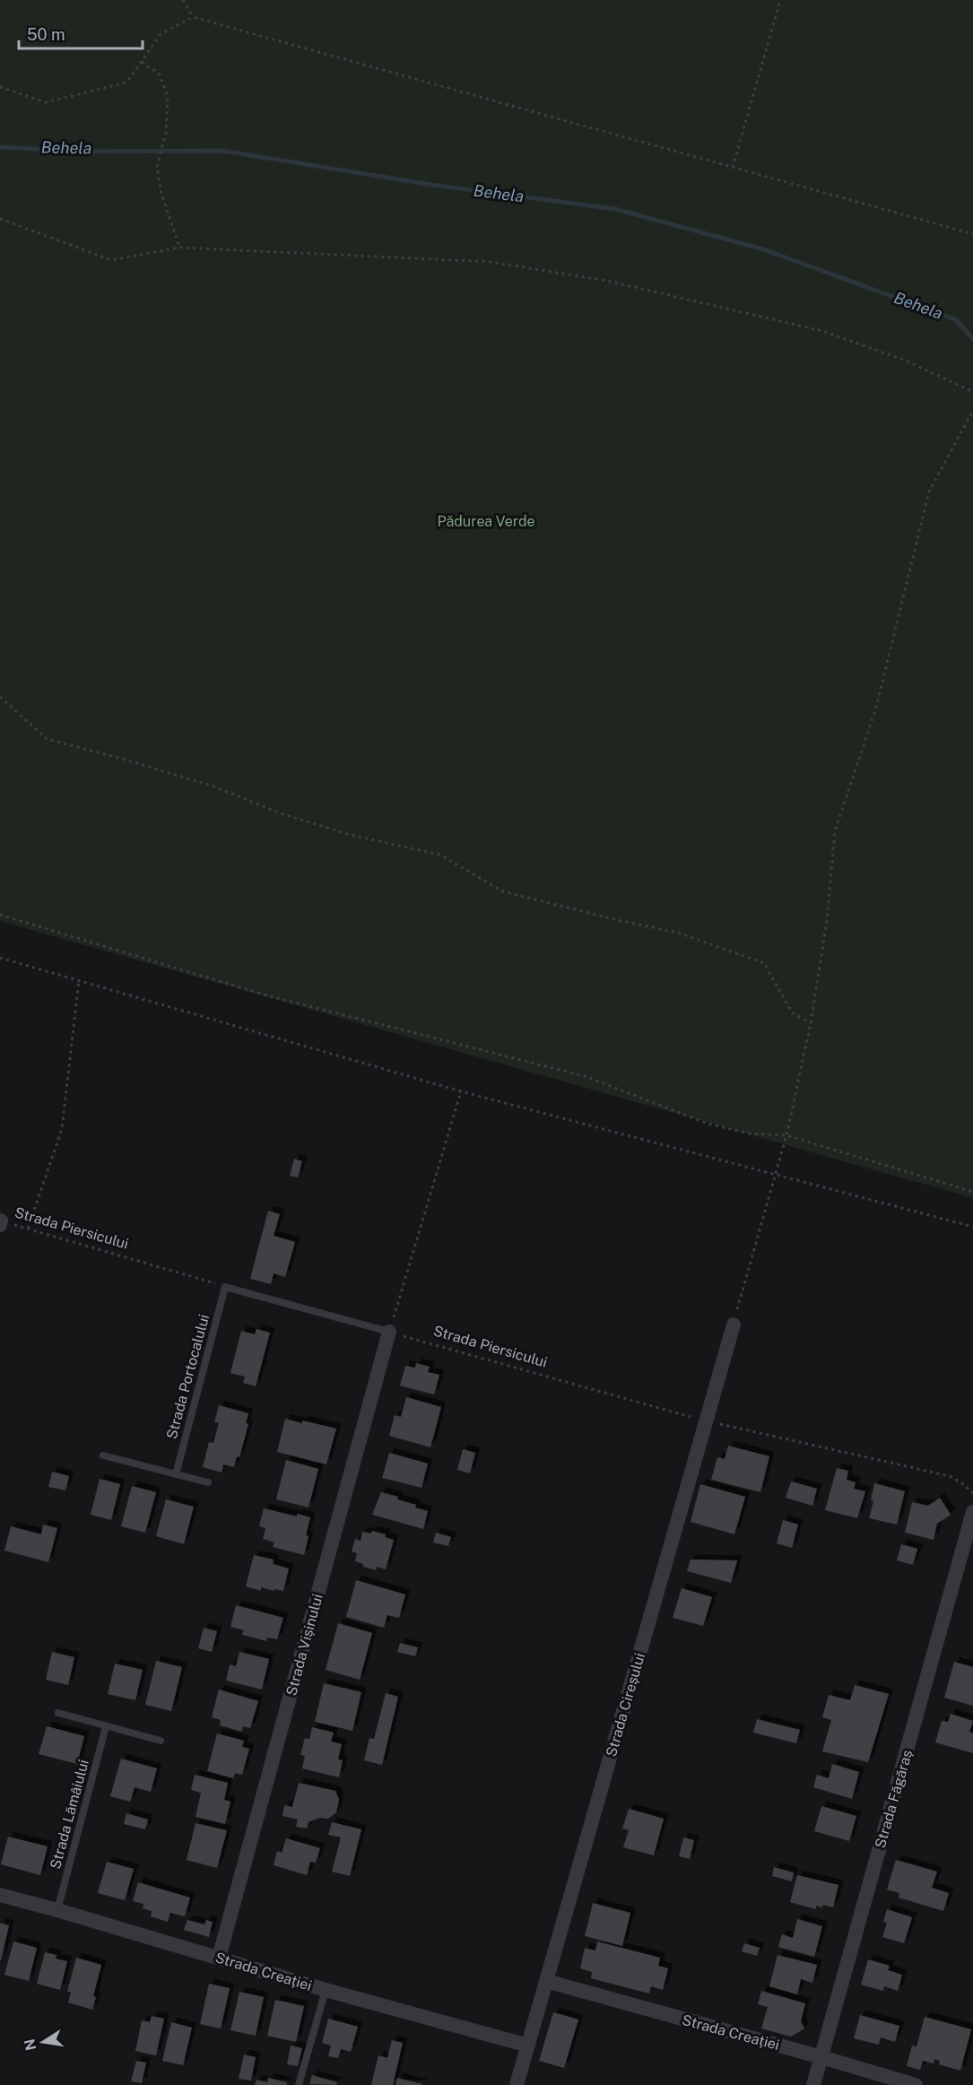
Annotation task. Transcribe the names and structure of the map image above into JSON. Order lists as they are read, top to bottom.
{
  "streets": {
    "street": [
      "Strada Vișinului",
      "Strada Cireșului",
      "Strada Făgăraș",
      "Strada Creației"
    ],
    "lane": ["Strada Portocalului", "Strada Lămâiului"],
    "path": ["Strada Piersicului"]
  },
  "crossings": [
    ["Strada Piersicului", "Strada Portocalului"],
    ["Strada Piersicului", "Strada Vișinului"],
    ["Strada Piersicului", "Strada Cireșului"],
    ["Strada Vișinului", "Strada Creației"],
    ["Strada Cireșului", "Strada Creației"],
    ["Strada Făgăraș", "Strada Creației"],
    ["Strada Lămâiului", "Strada Creației"]
  ],
  "water": ["Behela"],
  "parks": ["Pădurea Verde"],
  "scale_bar": "50 m",
  "north": "left"
}
